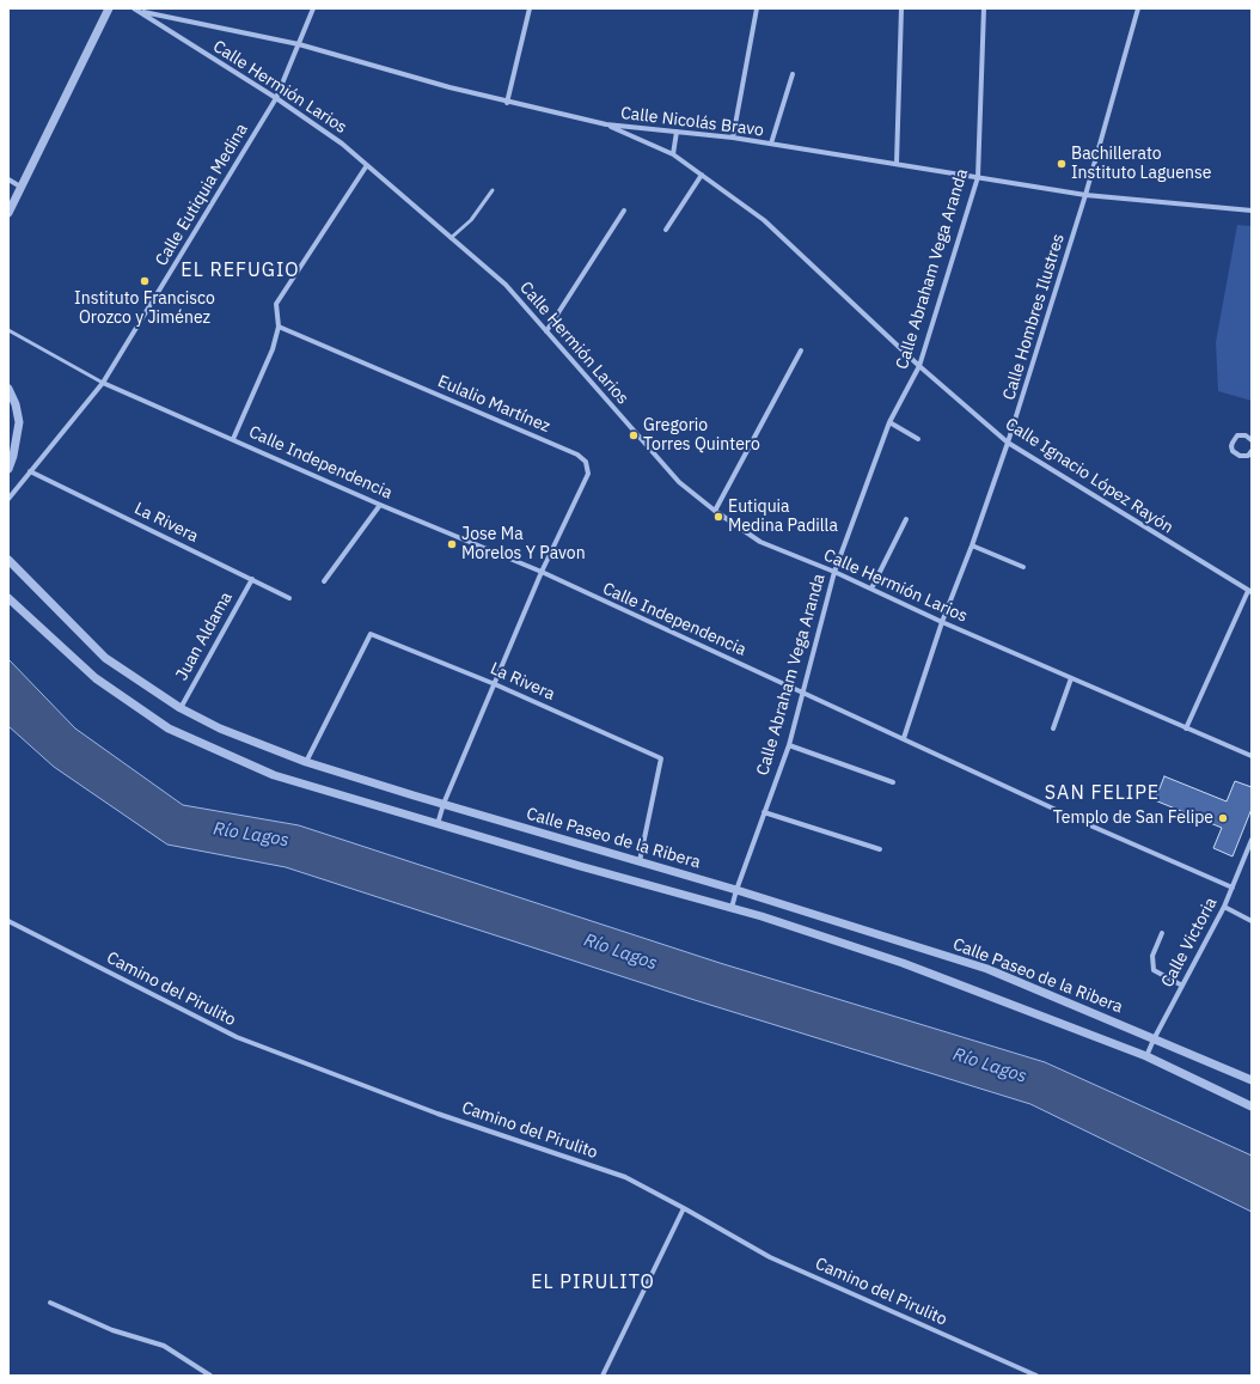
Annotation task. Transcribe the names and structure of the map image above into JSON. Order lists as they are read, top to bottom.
{
  "streets": {
    "street": [
      "Calle Hermión Larios",
      "Calle Nicolás Bravo",
      "Calle Eutiquia Medina",
      "Calle Abraham Vega Aranda",
      "Calle Hombres Ilustres",
      "Eulalio Martínez",
      "Calle Independencia",
      "Calle Ignacio López Rayón",
      "La Rivera",
      "Juan Aldama",
      "Calle Paseo de la Ribera",
      "Calle Victoria",
      "Camino del Pirulito"
    ]
  },
  "crossings": [
    ["Calle Hermión Larios", "Calle Nicolás Bravo"],
    ["Calle Hermión Larios", "Calle Eutiquia Medina"],
    ["Calle Hermión Larios", "Calle Abraham Vega Aranda"],
    ["Calle Hermión Larios", "Calle Hombres Ilustres"],
    ["Calle Nicolás Bravo", "Calle Eutiquia Medina"],
    ["Calle Nicolás Bravo", "Calle Abraham Vega Aranda"],
    ["Calle Nicolás Bravo", "Calle Hombres Ilustres"],
    ["Calle Nicolás Bravo", "Calle Ignacio López Rayón"],
    ["Calle Eutiquia Medina", "Calle Independencia"],
    ["Calle Eutiquia Medina", "La Rivera"],
    ["Calle Abraham Vega Aranda", "Calle Independencia"],
    ["Calle Abraham Vega Aranda", "Calle Ignacio López Rayón"],
    ["Calle Abraham Vega Aranda", "Calle Paseo de la Ribera"],
    ["Calle Hombres Ilustres", "Calle Independencia"],
    ["Calle Hombres Ilustres", "Calle Ignacio López Rayón"],
    ["Eulalio Martínez", "Calle Independencia"],
    ["Calle Independencia", "Calle Victoria"],
    ["La Rivera", "Juan Aldama"],
    ["La Rivera", "Calle Paseo de la Ribera"],
    ["Juan Aldama", "Calle Paseo de la Ribera"],
    ["Calle Paseo de la Ribera", "Calle Victoria"]
  ],
  "districts": ["EL REFUGIO", "SAN FELIPE", "EL PIRULITO"],
  "water": ["Río Lagos"],
  "places": [
    "Bachillerato Instituto Laguense",
    "Instituto Francisco Orozco y Jiménez",
    "Gregorio Torres Quintero",
    "Eutiquia Medina Padilla",
    "Jose Ma Morelos Y Pavon",
    "Templo de San Felipe"
  ]
}
